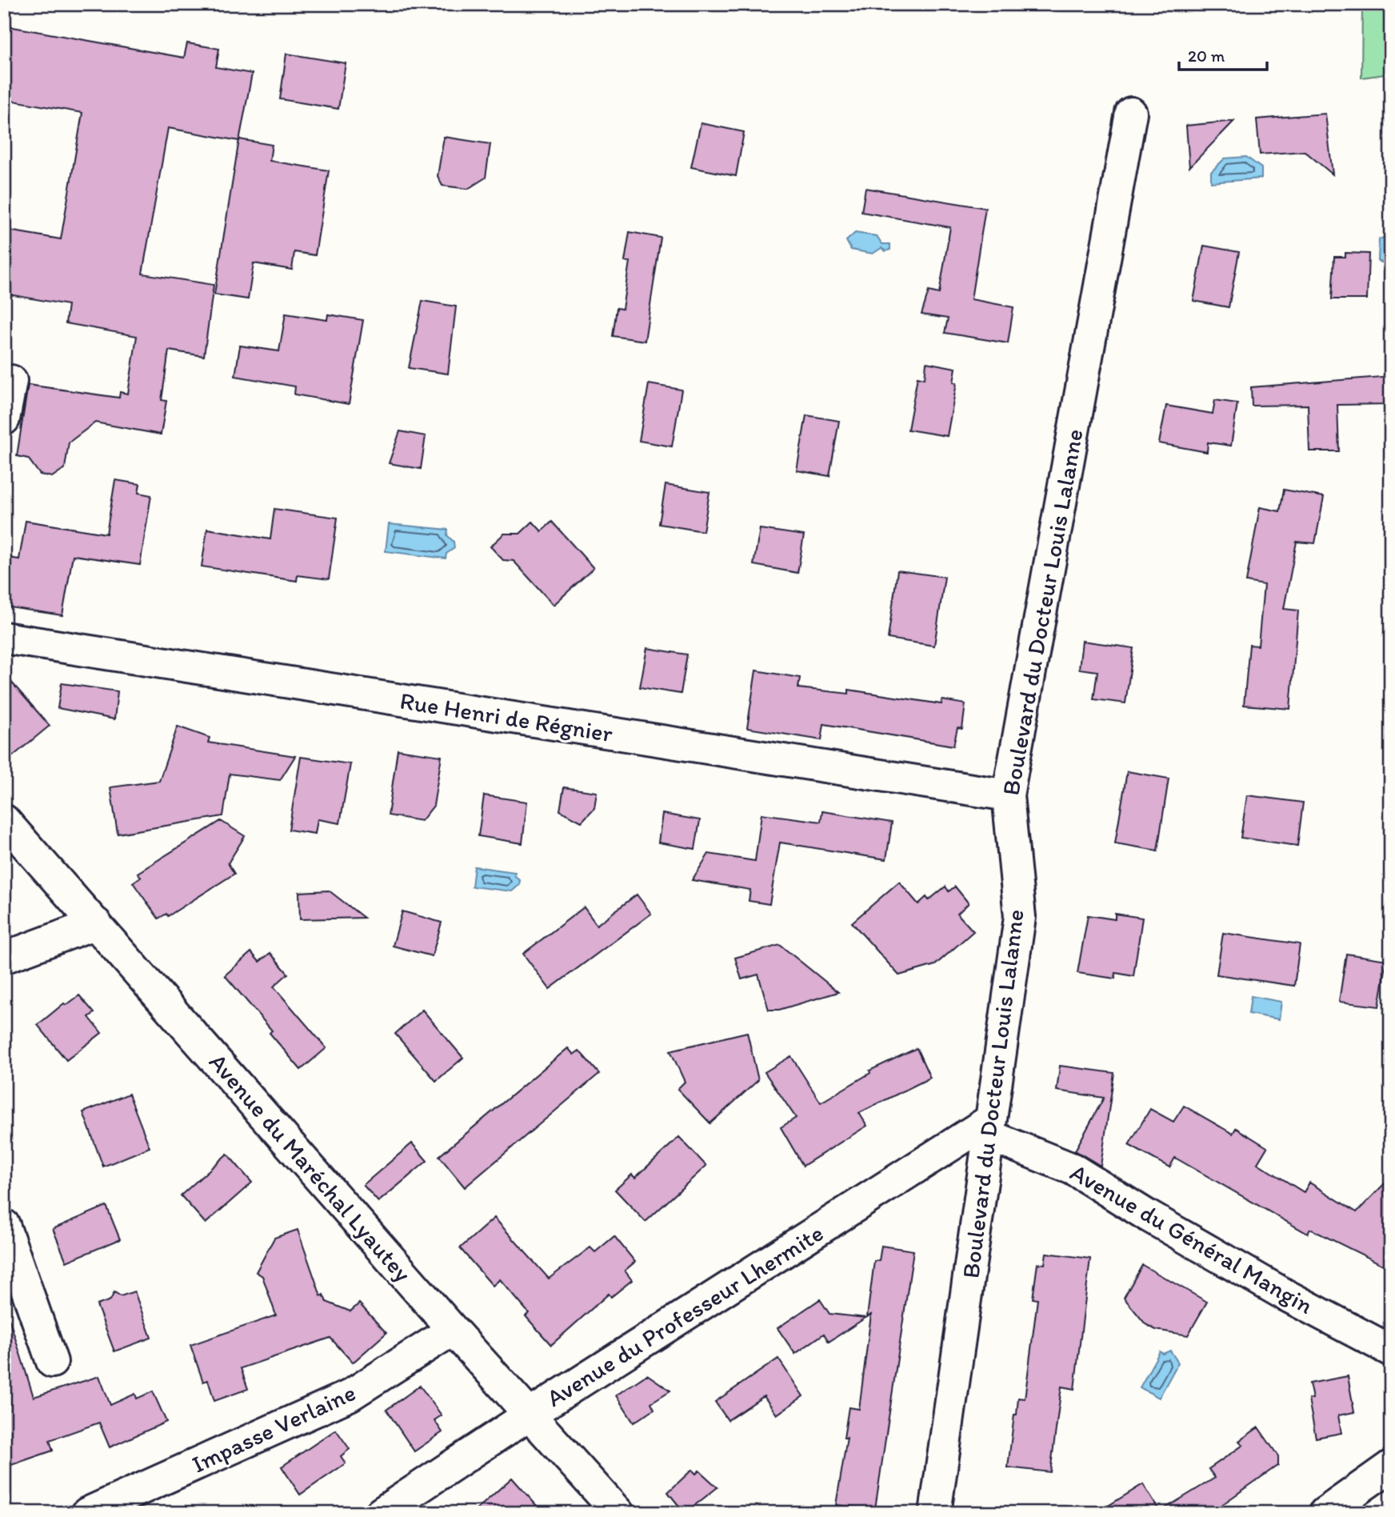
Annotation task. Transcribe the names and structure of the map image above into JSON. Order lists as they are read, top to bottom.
{
  "streets": {
    "street": [
      "Boulevard du Docteur Louis Lalanne",
      "Rue Henri de Régnier",
      "Avenue du Maréchal Lyautey",
      "Avenue du Général Mangin",
      "Avenue du Professeur Lhermite",
      "Impasse Verlaine"
    ]
  },
  "crossings": [
    ["Boulevard du Docteur Louis Lalanne", "Rue Henri de Régnier"],
    ["Boulevard du Docteur Louis Lalanne", "Avenue du Général Mangin"],
    ["Boulevard du Docteur Louis Lalanne", "Avenue du Professeur Lhermite"],
    ["Avenue du Maréchal Lyautey", "Avenue du Professeur Lhermite"],
    ["Avenue du Maréchal Lyautey", "Impasse Verlaine"],
    ["Avenue du Général Mangin", "Avenue du Professeur Lhermite"]
  ],
  "scale_bar": "20 m"
}
